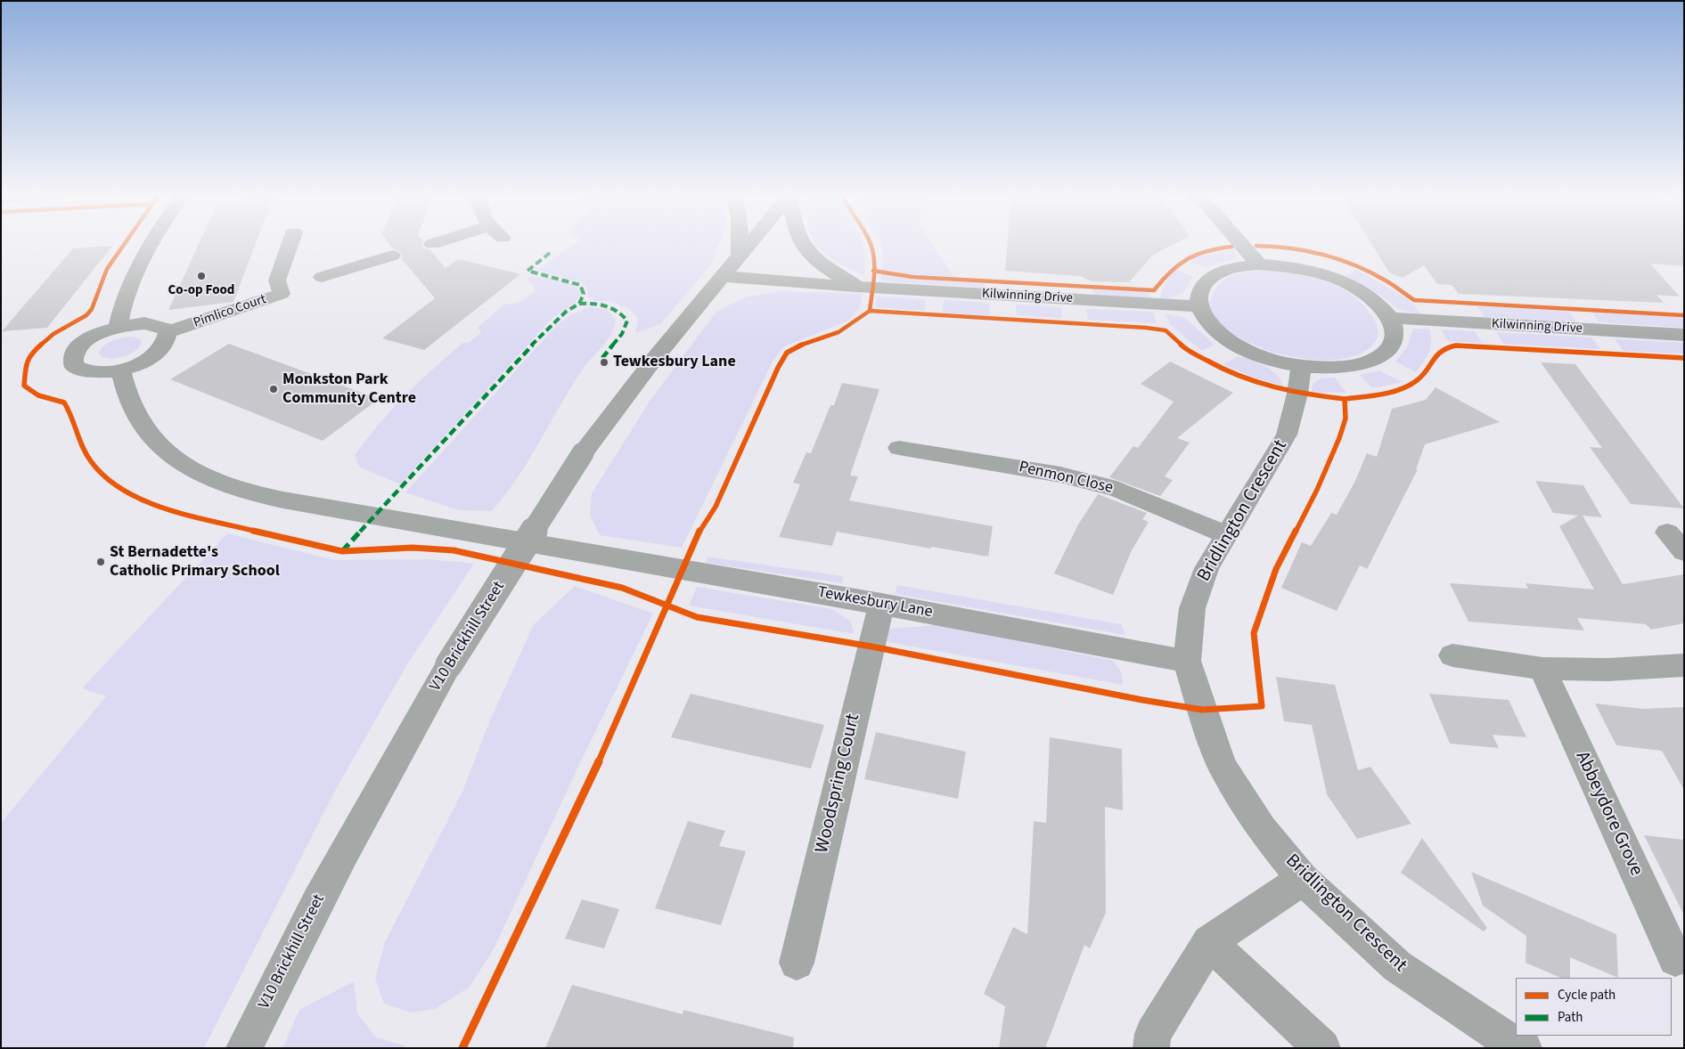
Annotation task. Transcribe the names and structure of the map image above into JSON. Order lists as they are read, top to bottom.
{
  "streets": {
    "street": [
      "Kilwinning Drive",
      "Pimlico Court",
      "Penmon Close",
      "Bridlington Crescent",
      "Tewkesbury Lane",
      "V10 Brickhill Street",
      "Woodspring Court",
      "Abbeydore Grove"
    ]
  },
  "crossings": [
    ["Kilwinning Drive", "V10 Brickhill Street"],
    ["Penmon Close", "Bridlington Crescent"],
    ["Bridlington Crescent", "Tewkesbury Lane"],
    ["Tewkesbury Lane", "Woodspring Court"]
  ],
  "places": [
    "Co-op Food",
    "Tewkesbury Lane",
    "Monkston Park Community Centre",
    "St Bernadette's Catholic Primary School"
  ],
  "legend": ["Cycle path", "Path"]
}
